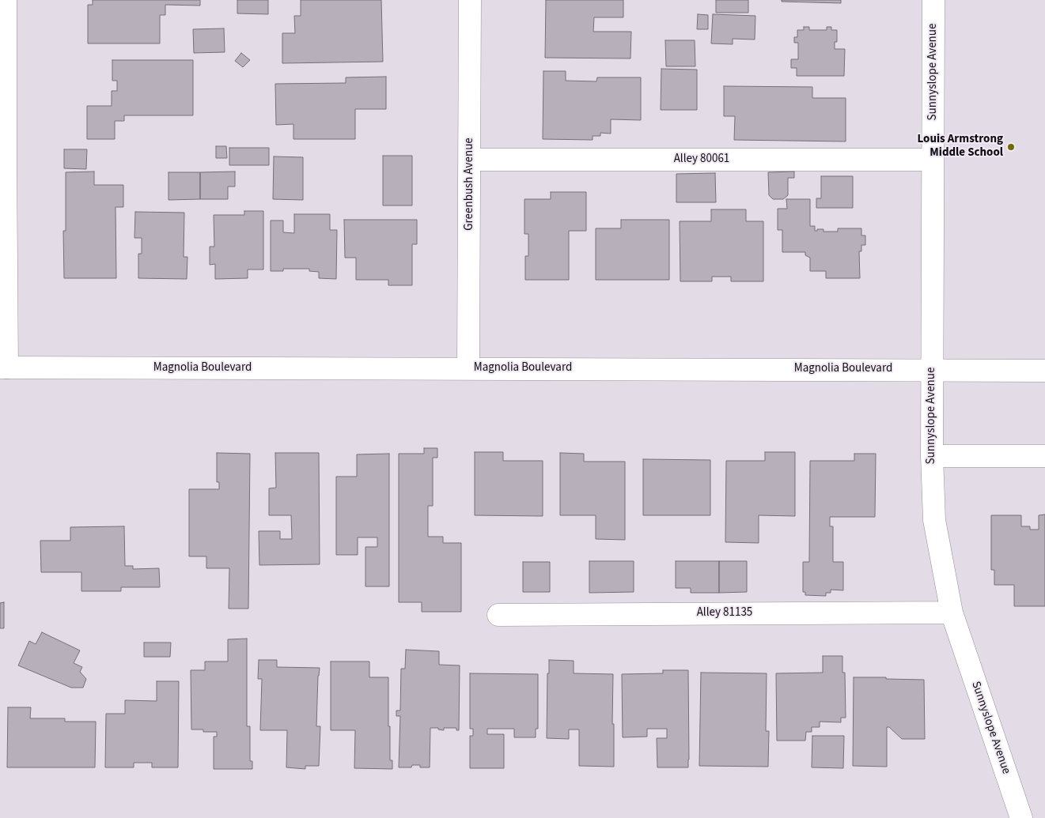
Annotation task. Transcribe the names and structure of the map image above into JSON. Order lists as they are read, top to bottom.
{
  "streets": {
    "street": [
      "Sunnyslope Avenue",
      "Alley 80061",
      "Greenbush Avenue",
      "Magnolia Boulevard",
      "Alley 81135"
    ]
  },
  "crossings": [
    ["Sunnyslope Avenue", "Alley 80061"],
    ["Sunnyslope Avenue", "Magnolia Boulevard"],
    ["Sunnyslope Avenue", "Alley 81135"],
    ["Alley 80061", "Greenbush Avenue"],
    ["Greenbush Avenue", "Magnolia Boulevard"]
  ],
  "places": ["Louis Armstrong Middle School"]
}
